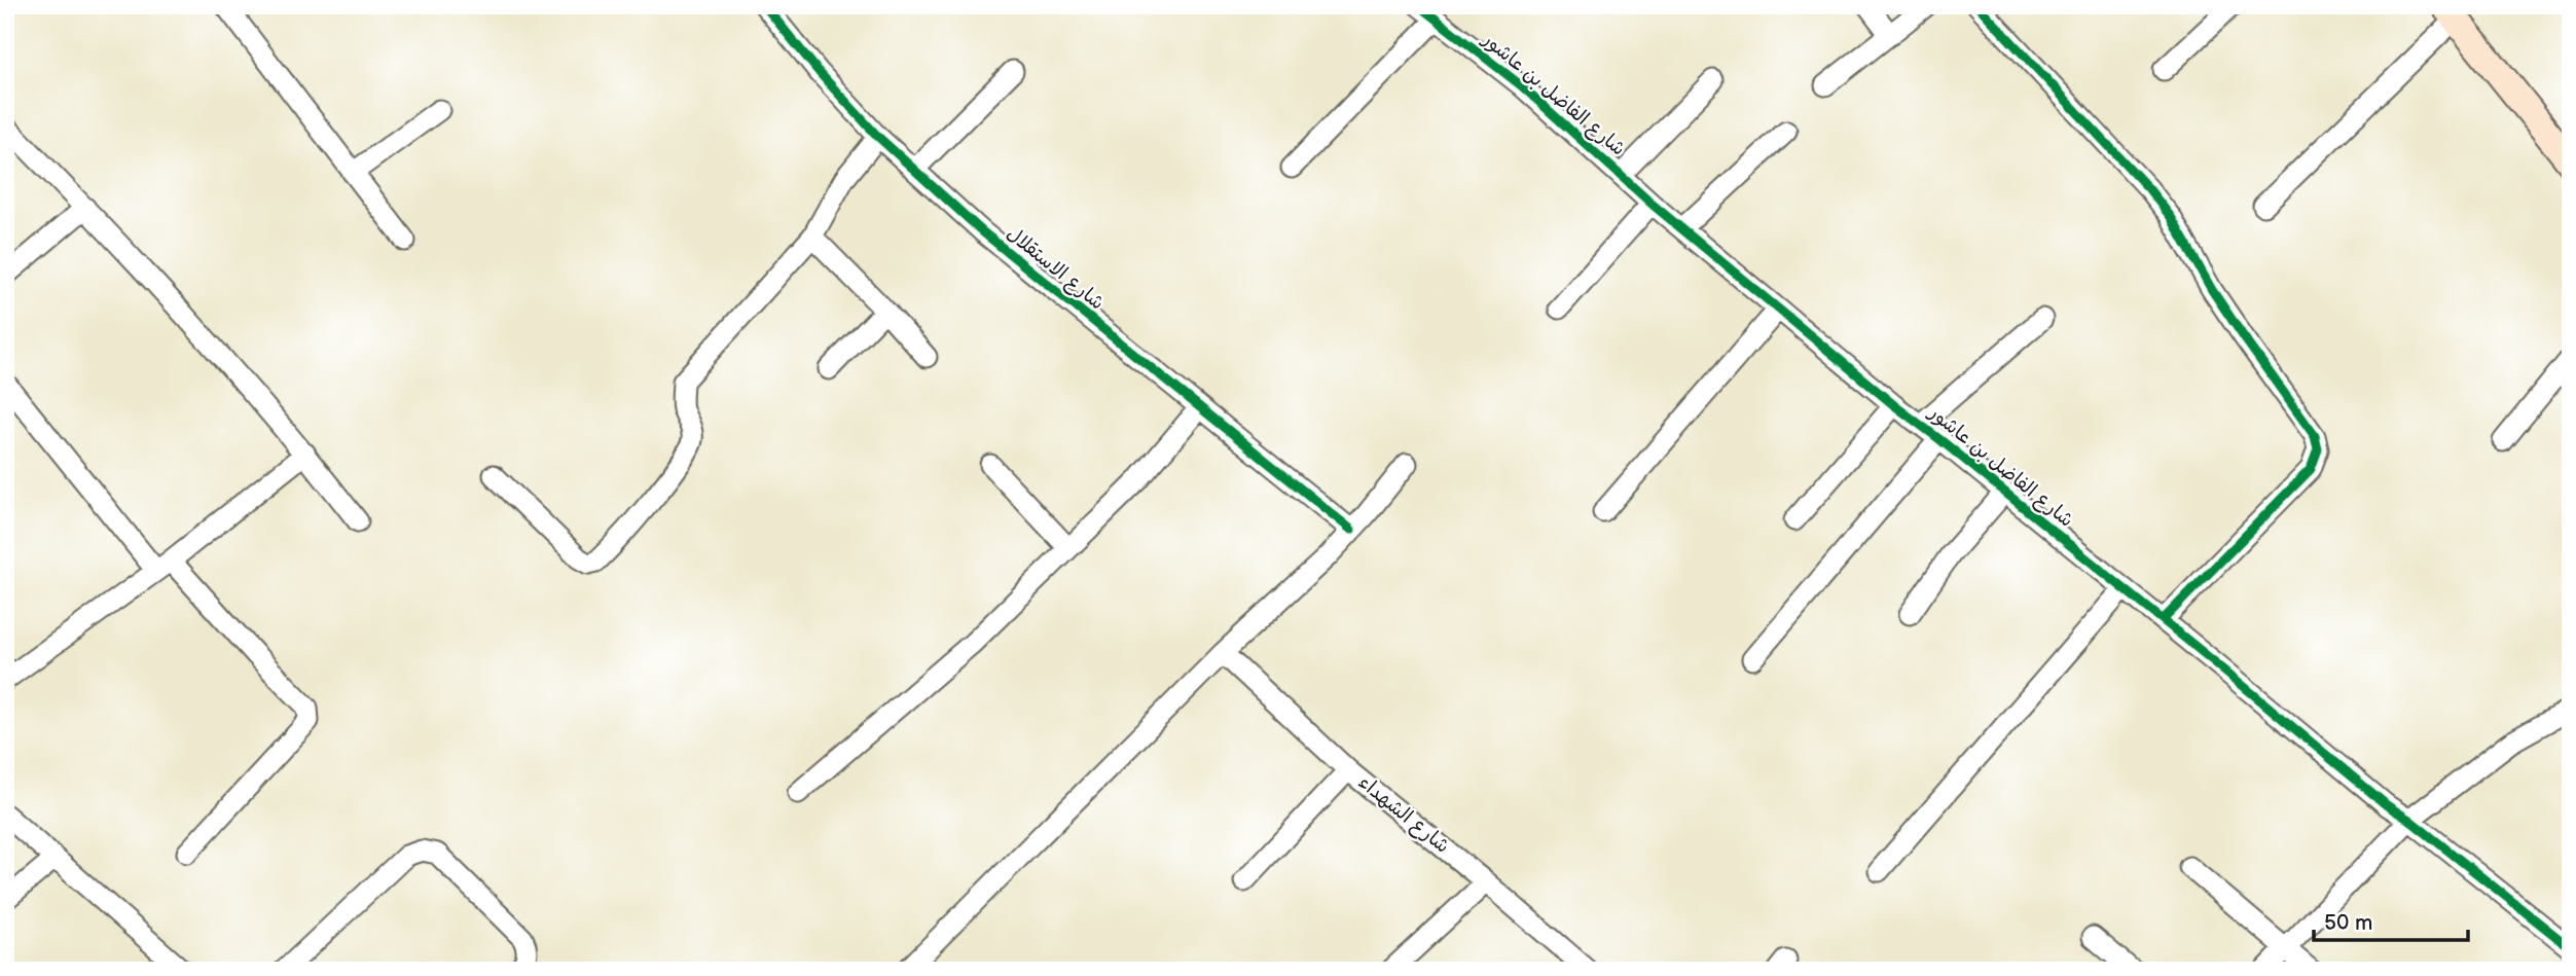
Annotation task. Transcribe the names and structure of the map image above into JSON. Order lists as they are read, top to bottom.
{
  "streets": {
    "street": ["شارع الفاضل بن عاشور", "شارع الاستقلال", "شارع الشهداء"]
  },
  "scale_bar": "50 m"
}
